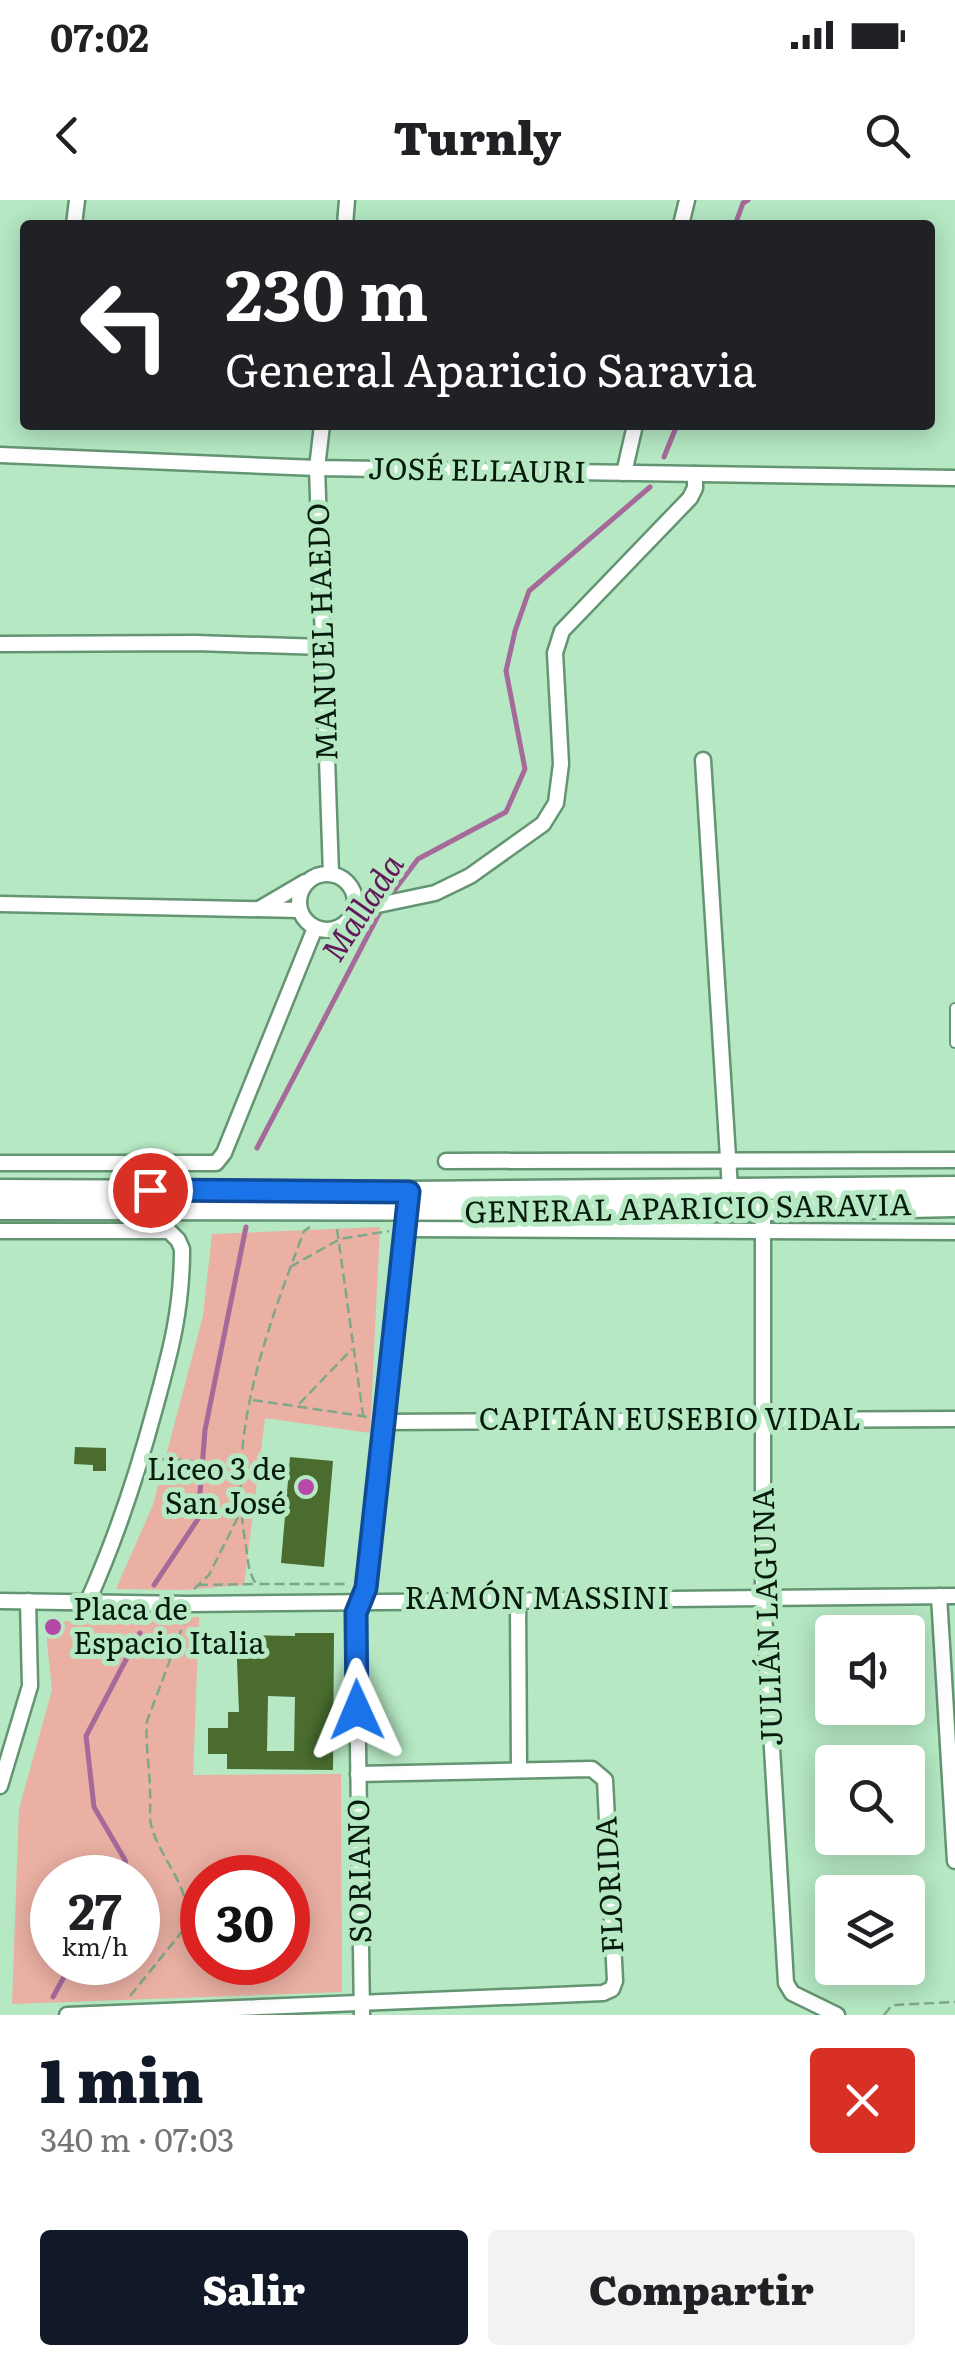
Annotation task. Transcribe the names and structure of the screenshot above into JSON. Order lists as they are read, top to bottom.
{
  "streets": {
    "main road": ["GENERAL APARICIO SARAVIA"],
    "street": [
      "JOSÉ ELLAURI",
      "MANUEL HAEDO",
      "CAPITÁN EUSEBIO VIDAL",
      "RAMÓN MASSINI",
      "JULIÁN LAGUNA",
      "SORIANO",
      "FLORIDA"
    ]
  },
  "crossings": [
    ["JOSÉ ELLAURI", "MANUEL HAEDO"],
    ["GENERAL APARICIO SARAVIA", "JULIÁN LAGUNA"],
    ["GENERAL APARICIO SARAVIA", "SORIANO"],
    ["CAPITÁN EUSEBIO VIDAL", "JULIÁN LAGUNA"],
    ["CAPITÁN EUSEBIO VIDAL", "SORIANO"],
    ["RAMÓN MASSINI", "JULIÁN LAGUNA"],
    ["RAMÓN MASSINI", "SORIANO"],
    ["SORIANO", "FLORIDA"]
  ],
  "water": ["Mallada"],
  "places": ["Liceo 3 de San José", "Placa de Espacio Italia"],
  "page": {
    "status": "07:02",
    "header": "Turnly",
    "turn": ["230 m", "General Aparicio Saravia"],
    "speed": "27 km/h",
    "limit": "30",
    "heading": ["1 min", "340 m · 07:03"],
    "buttons": ["Salir", "Compartir"]
  }
}
